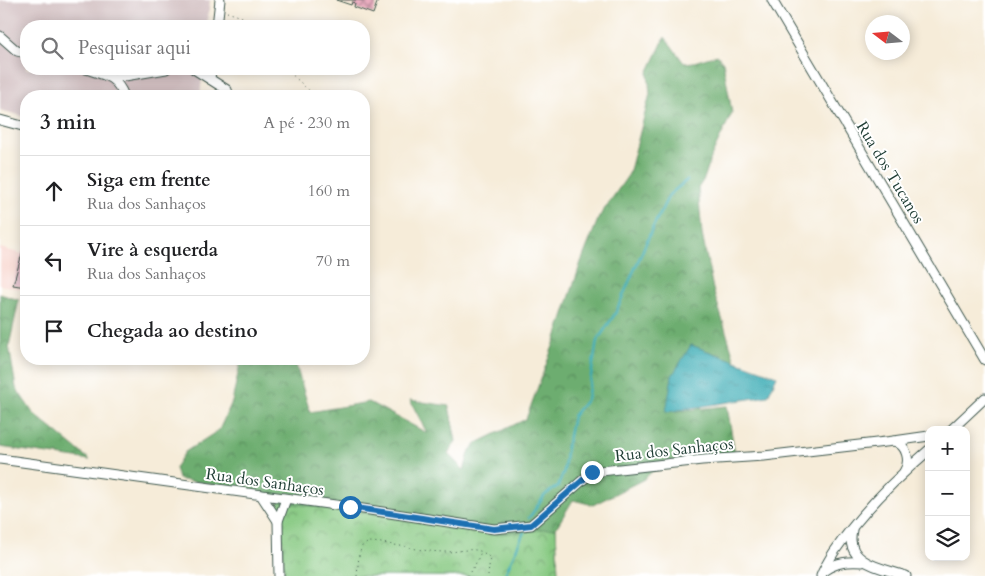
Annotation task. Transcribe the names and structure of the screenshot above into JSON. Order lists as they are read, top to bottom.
{
  "streets": {
    "street": ["Rua dos Tucanos", "Rua dos Sanhaços"]
  },
  "north": "left",
  "page": {
    "search": "Pesquisar aqui",
    "heading": ["3 min", "A pé · 230 m"],
    "list": [
      ["Siga em frente", "Rua dos Sanhaços", "160 m"],
      ["Vire à esquerda", "Rua dos Sanhaços", "70 m"],
      "Chegada ao destino"
    ],
    "map_buttons": ["+", "−"]
  }
}
